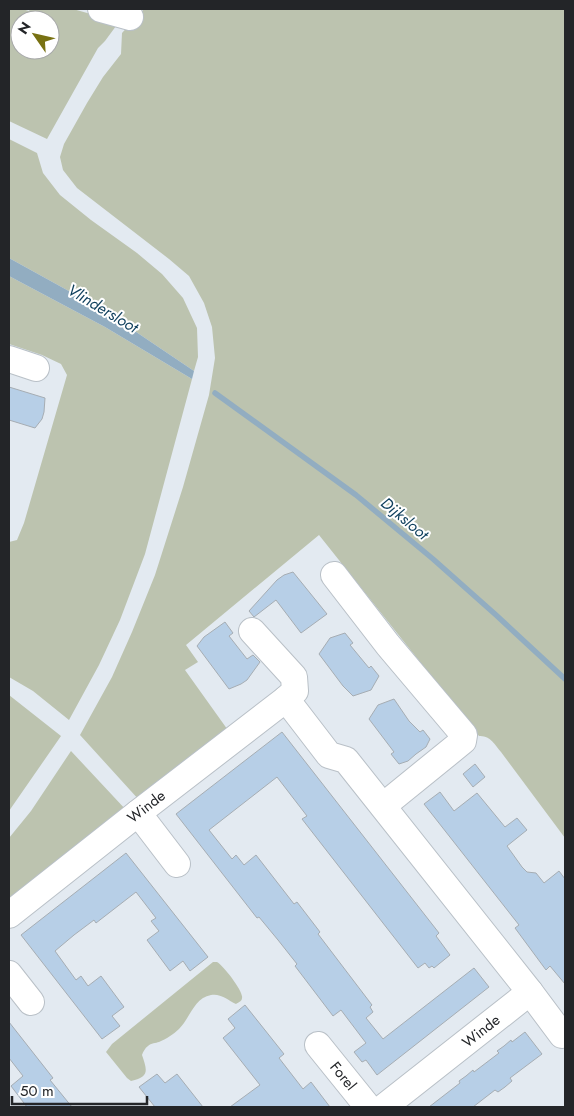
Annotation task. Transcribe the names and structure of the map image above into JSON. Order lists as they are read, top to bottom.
{
  "streets": {
    "street": ["Winde", "Forel"]
  },
  "water": ["Vlindersloot", "Dijksloot"],
  "scale_bar": "50 m",
  "north": "top left"
}
